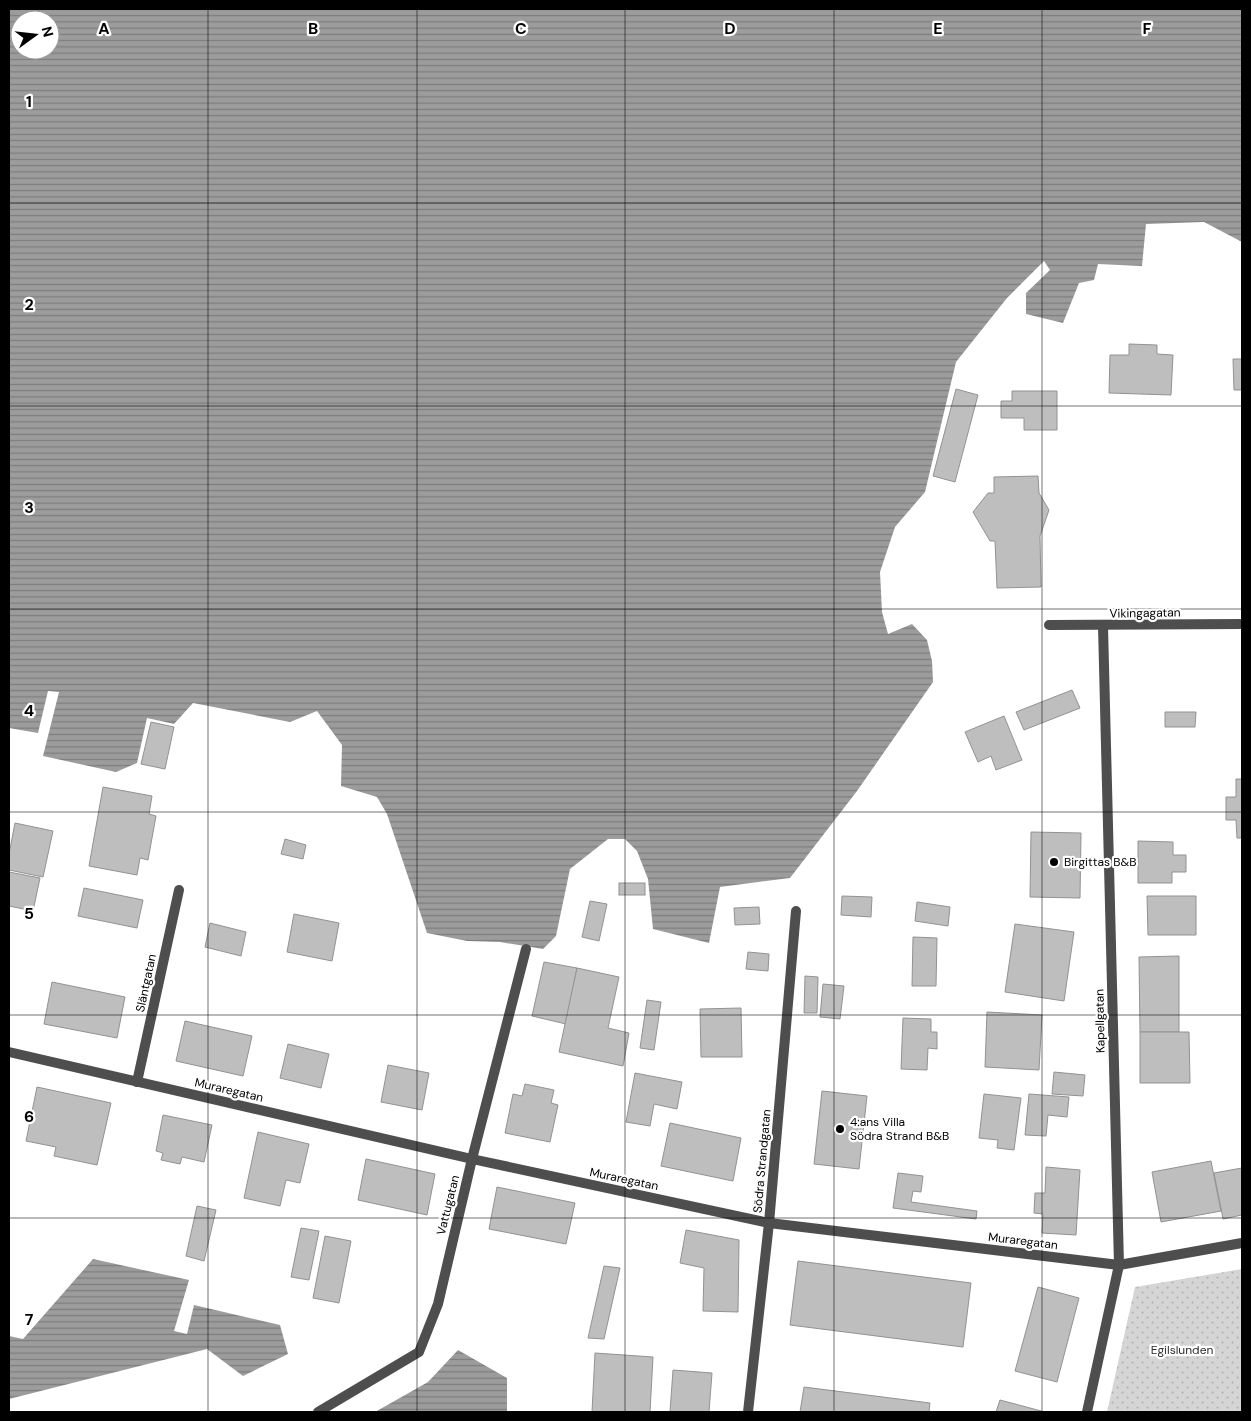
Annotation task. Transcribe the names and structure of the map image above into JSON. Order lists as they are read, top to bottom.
{
  "streets": {
    "street": [
      "Vikingagatan",
      "Släntgatan",
      "Kapellgatan",
      "Muraregatan",
      "Södra Strandgatan",
      "Vattugatan"
    ]
  },
  "crossings": [
    ["Vikingagatan", "Kapellgatan"],
    ["Släntgatan", "Muraregatan"],
    ["Kapellgatan", "Muraregatan"],
    ["Muraregatan", "Södra Strandgatan"],
    ["Muraregatan", "Vattugatan"]
  ],
  "parks": ["Egilslunden"],
  "places": ["Birgittas B&B", "4:ans Villa Södra Strand B&B"],
  "north": "right",
  "grid": {
    "columns": [
      "A",
      "B",
      "C",
      "D",
      "E",
      "F"
    ],
    "rows": [
      "1",
      "2",
      "3",
      "4",
      "5",
      "6",
      "7"
    ]
  }
}
